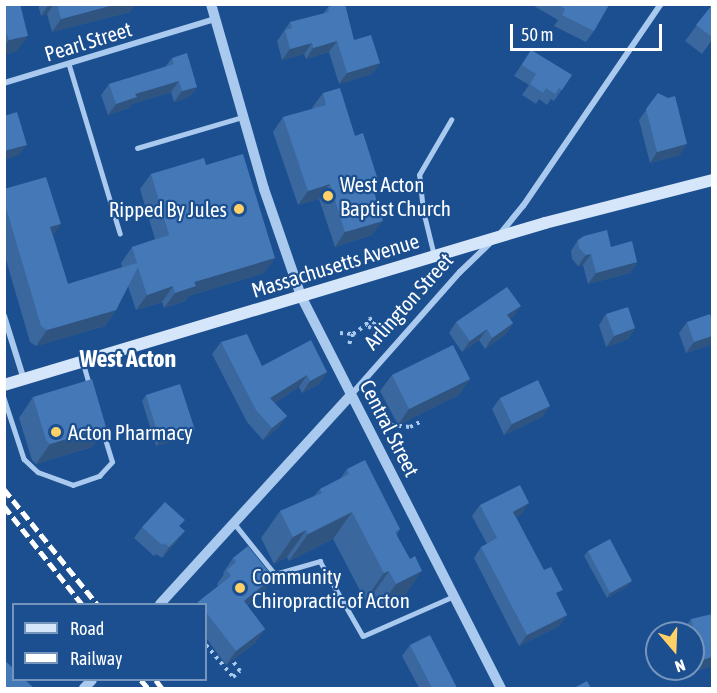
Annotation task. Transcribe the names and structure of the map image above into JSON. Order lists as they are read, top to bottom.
{
  "streets": {
    "main road": ["Massachusetts Avenue"],
    "street": ["Pearl Street", "Arlington Street", "Central Street"]
  },
  "crossings": [
    ["Pearl Street", "Central Street"],
    ["Massachusetts Avenue", "Arlington Street"],
    ["Massachusetts Avenue", "Central Street"],
    ["Arlington Street", "Central Street"]
  ],
  "districts": ["West Acton"],
  "places": [
    "West Acton Baptist Church",
    "Ripped By Jules",
    "Acton Pharmacy",
    "Community Chiropractic of Acton"
  ],
  "legend": ["Road", "Railway"],
  "scale_bar": "50 m",
  "north": "bottom"
}
